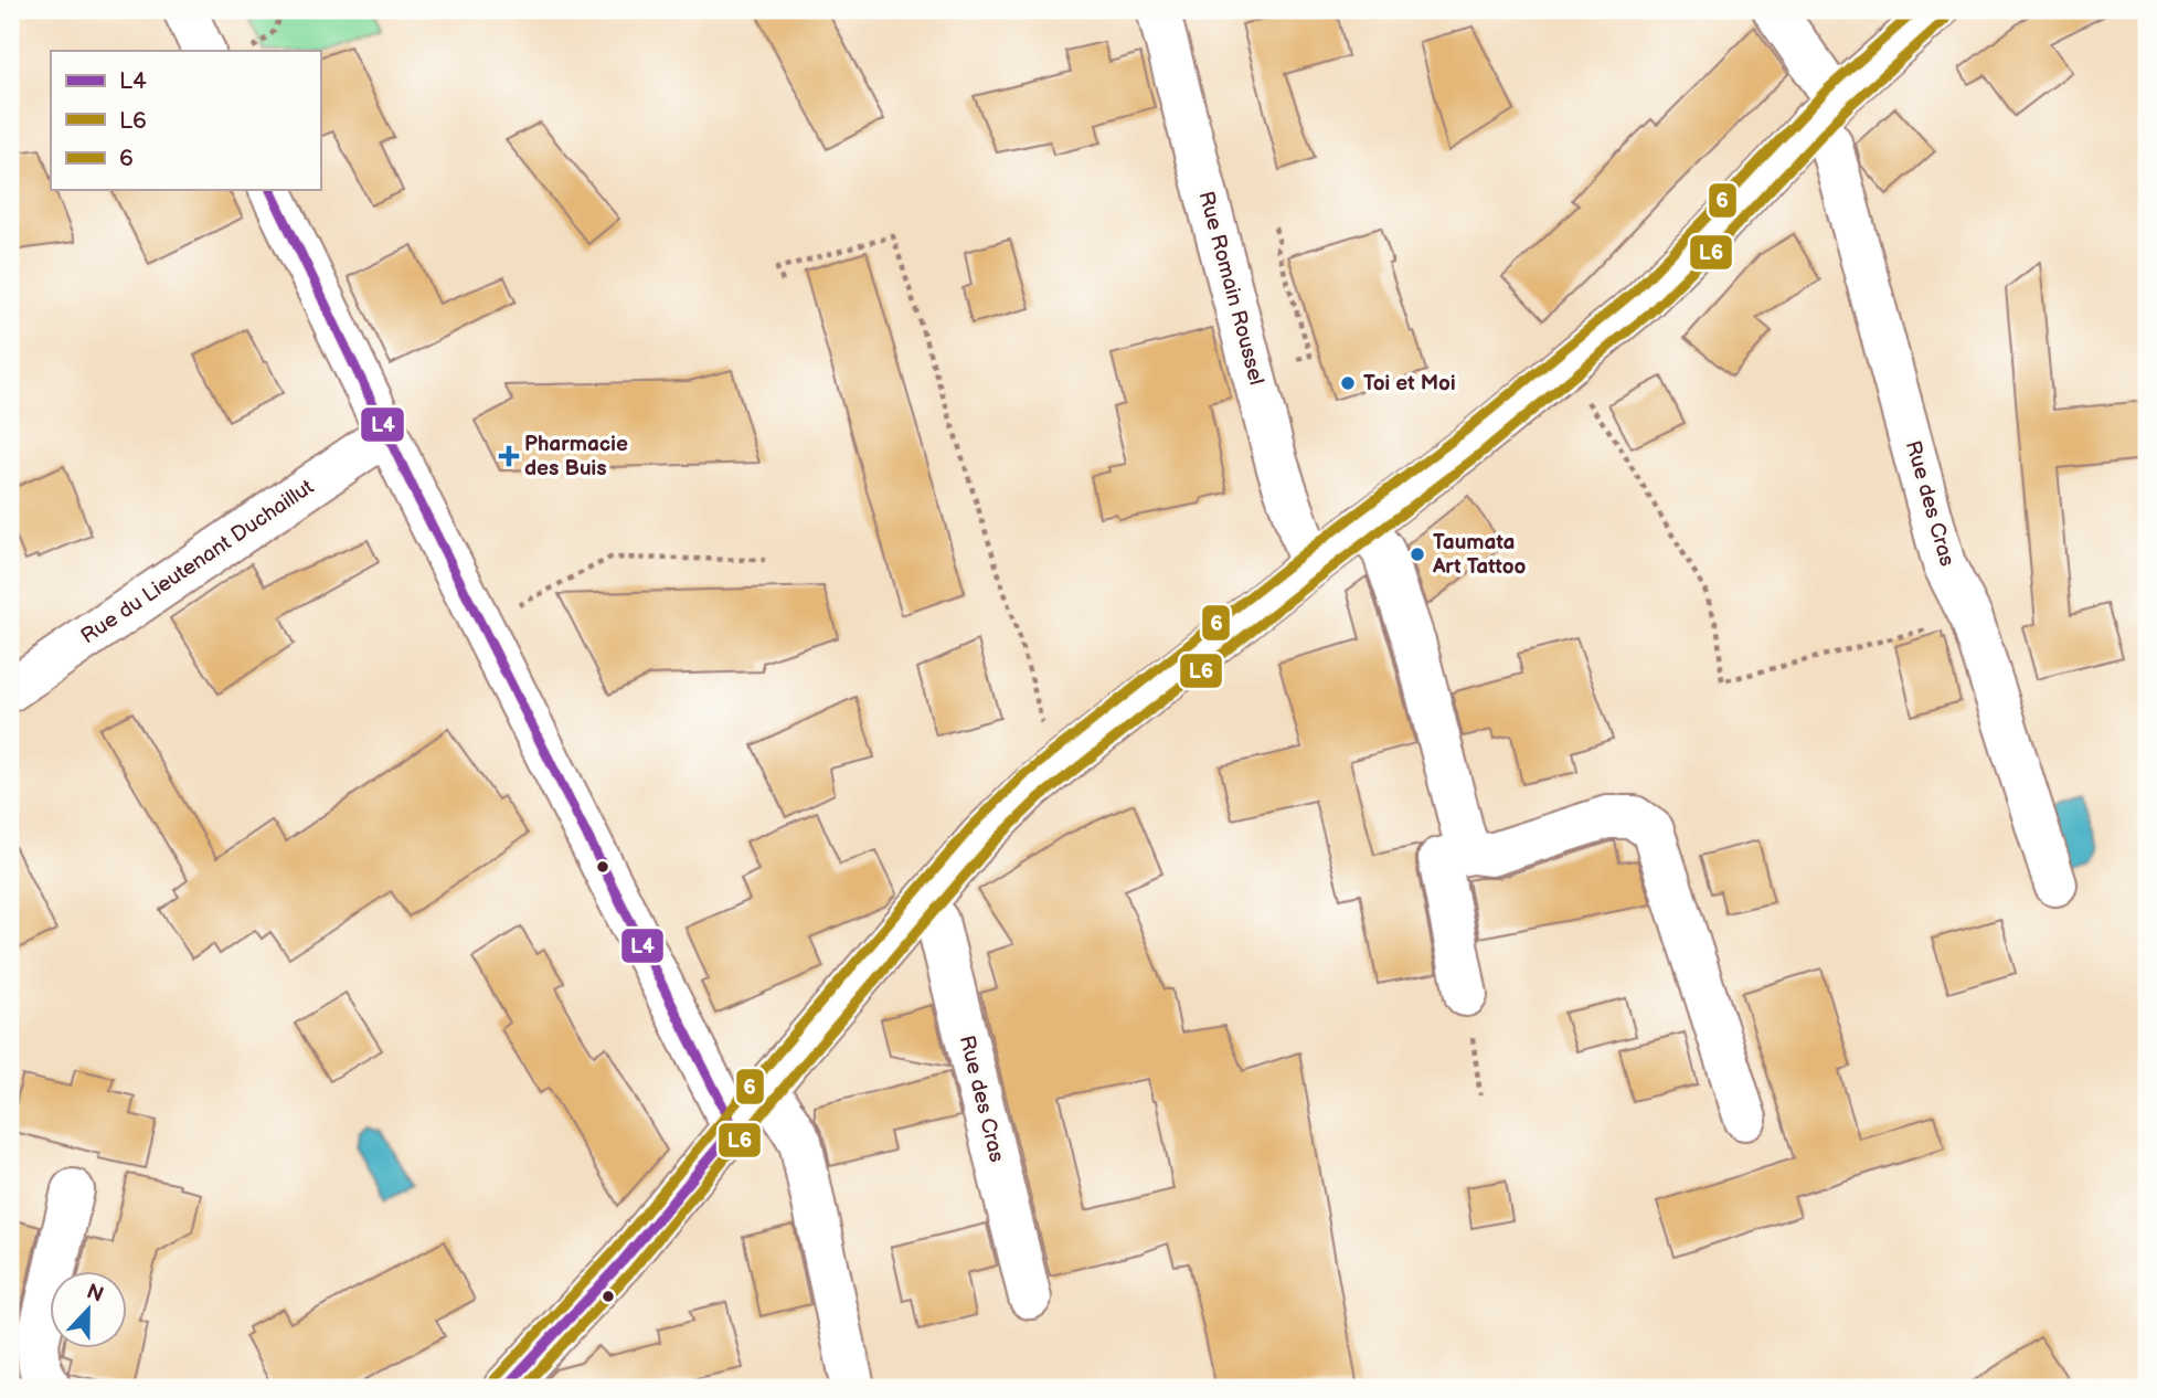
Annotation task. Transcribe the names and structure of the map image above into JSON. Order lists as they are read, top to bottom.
{
  "streets": {
    "street": ["Rue Romain Roussel", "Rue des Cras", "Rue du Lieutenant Duchaillut"]
  },
  "places": {
    "other": ["Toi et Moi", "Taumata Art Tattoo"],
    "health": ["Pharmacie des Buis"]
  },
  "lines": ["transit line 6", "transit line L6", "transit line L4"],
  "legend": ["L4", "L6", "6"],
  "north": "top"
}
